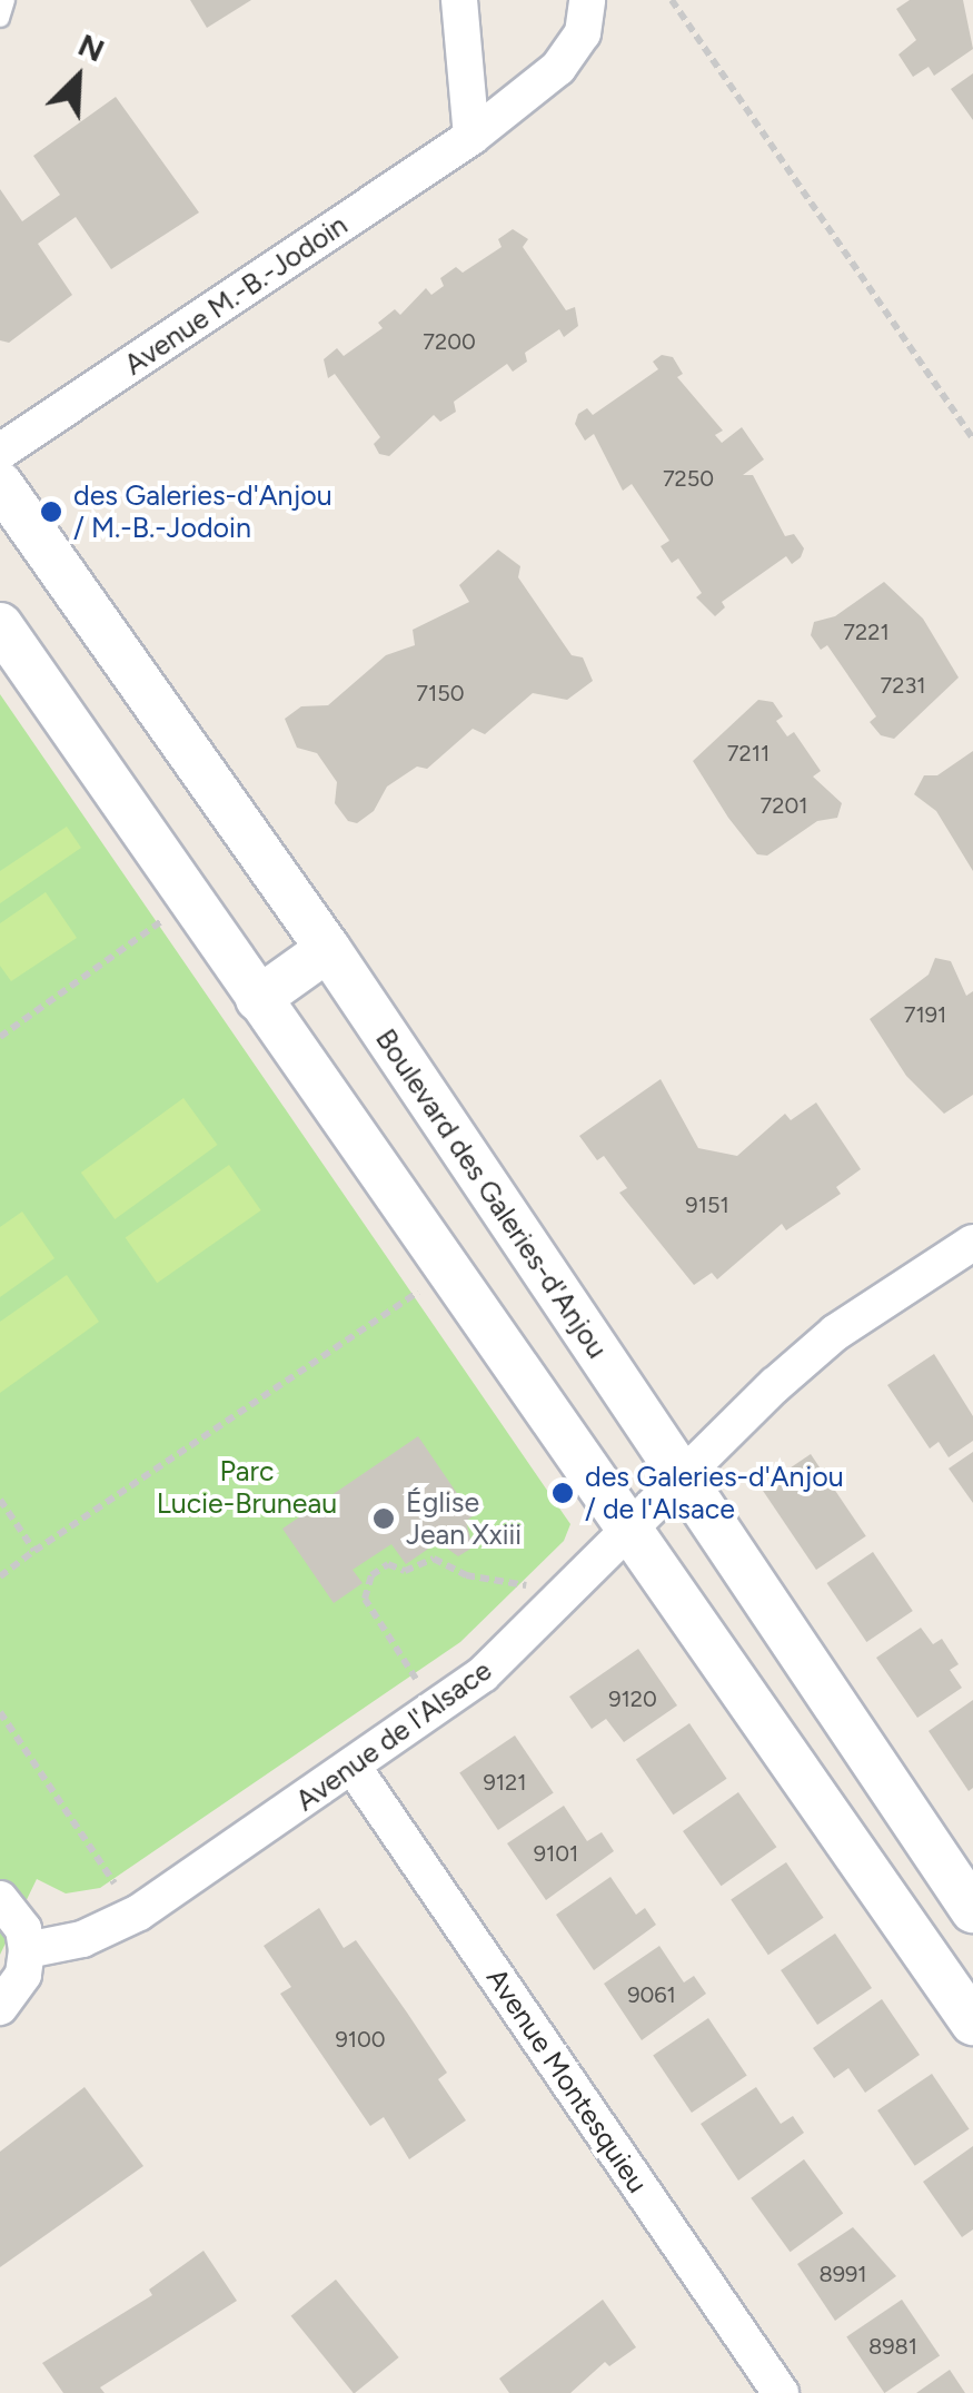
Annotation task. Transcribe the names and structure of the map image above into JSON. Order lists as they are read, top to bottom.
{
  "streets": {
    "street": [
      "Avenue M.-B.-Jodoin",
      "Boulevard des Galeries-d'Anjou",
      "Avenue de l'Alsace",
      "Avenue Montesquieu"
    ]
  },
  "crossings": [
    ["Boulevard des Galeries-d'Anjou", "Avenue de l'Alsace"],
    ["Avenue de l'Alsace", "Avenue Montesquieu"]
  ],
  "parks": ["Parc Lucie-Bruneau"],
  "places": ["des Galeries-d'Anjou / M.-B.-Jodoin", "des Galeries-d'Anjou / de l'Alsace", "Église Jean Xxiii"],
  "house_numbers": [
    "7200",
    "7250",
    "7221",
    "7231",
    "7150",
    "7211",
    "7201",
    "7191",
    "9151",
    "9120",
    "9121",
    "9101",
    "9061",
    "9100",
    "8991",
    "8981"
  ],
  "north": "top right"
}
